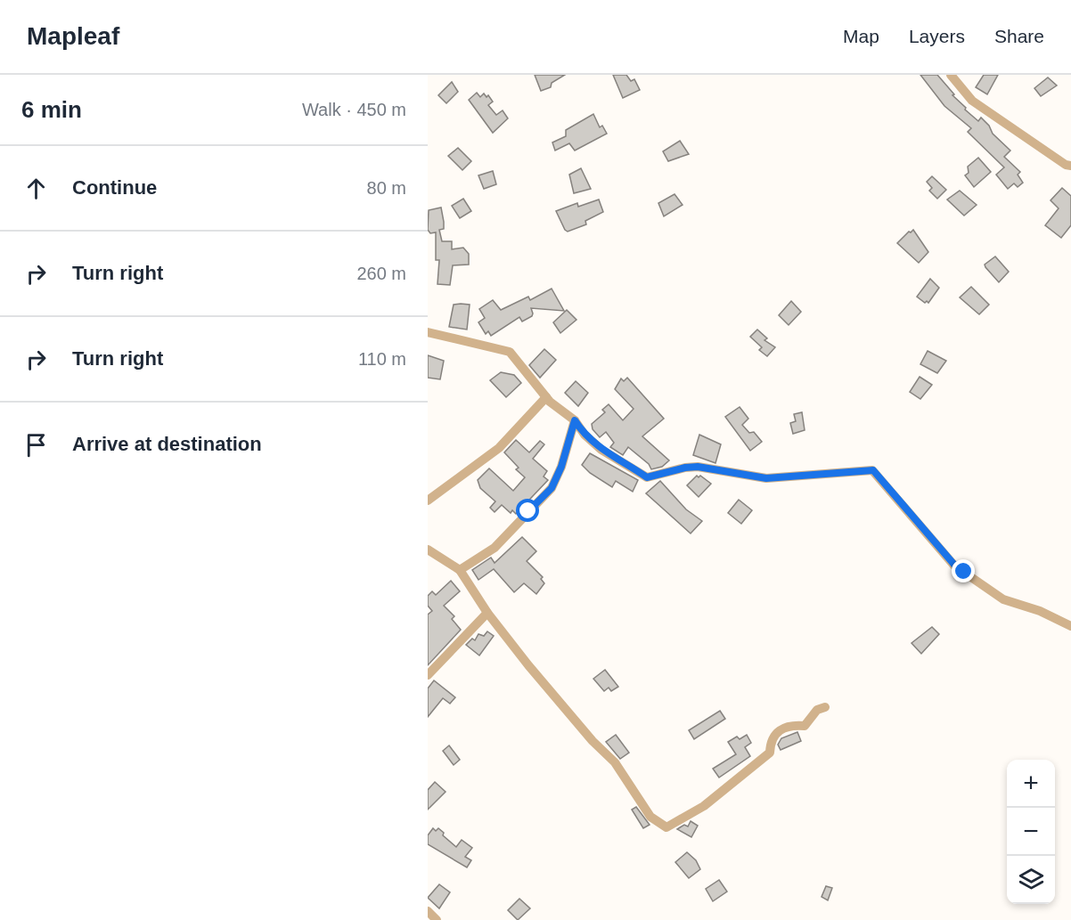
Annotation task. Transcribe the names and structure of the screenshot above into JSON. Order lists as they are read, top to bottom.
{
  "page": {
    "header": "Mapleaf",
    "nav": ["Map", "Layers", "Share"],
    "heading": ["6 min", "Walk · 450 m"],
    "list": [
      ["Continue", "80 m"],
      ["Turn right", "260 m"],
      ["Turn right", "110 m"],
      "Arrive at destination"
    ],
    "map_buttons": ["+", "−"]
  }
}
